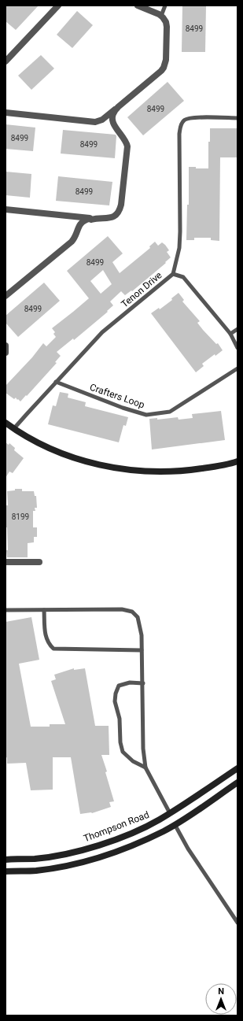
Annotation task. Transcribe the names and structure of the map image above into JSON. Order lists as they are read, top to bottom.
{
  "streets": {
    "street": ["Thompson Road"],
    "lane": ["Tenon Drive", "Crafters Loop"]
  },
  "crossings": [
    ["Tenon Drive", "Crafters Loop"]
  ],
  "house_numbers": [
    "8499",
    "8499",
    "8499",
    "8499",
    "8499",
    "8499",
    "8499",
    "8199"
  ],
  "north": "top"
}
